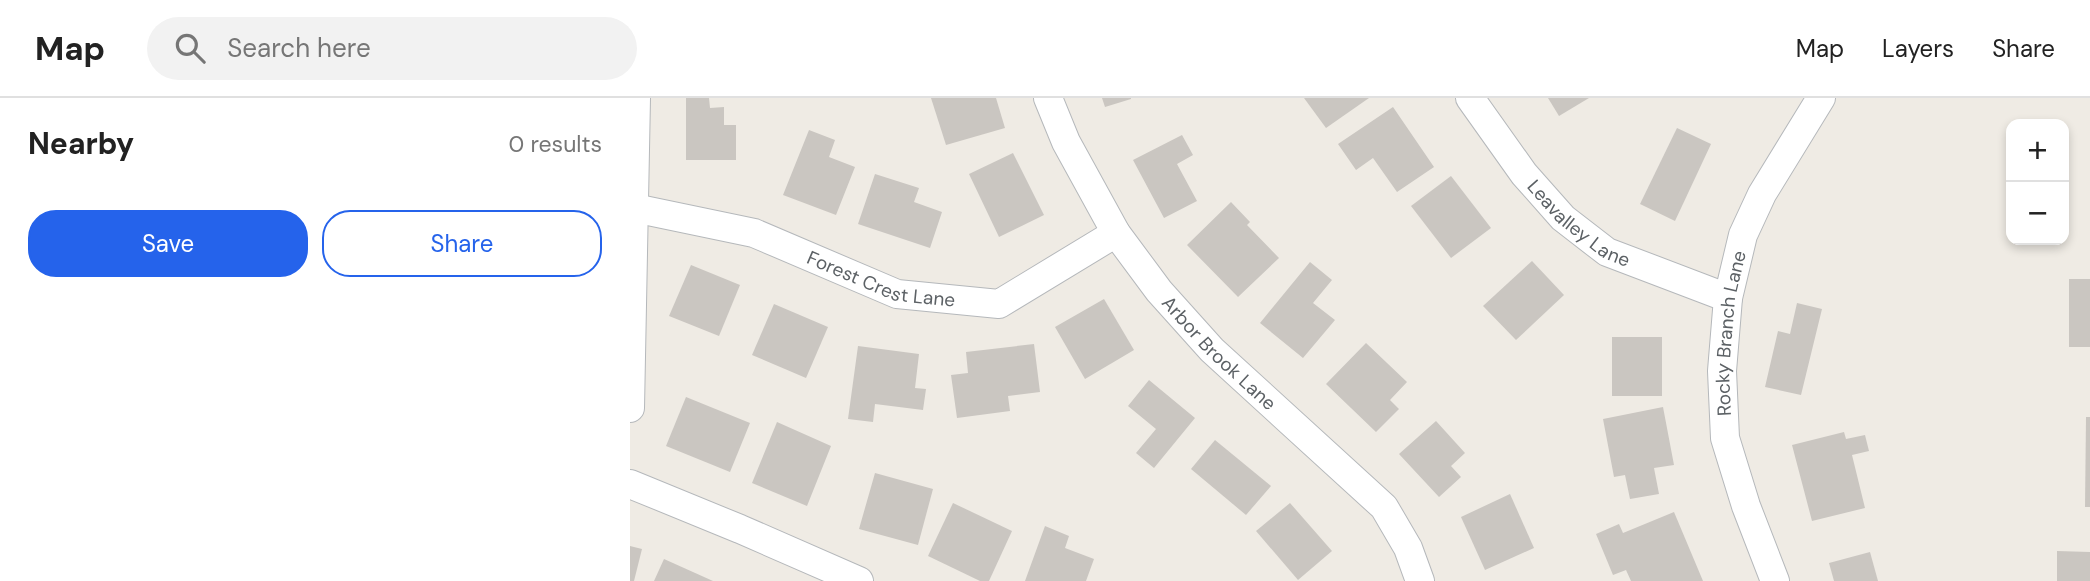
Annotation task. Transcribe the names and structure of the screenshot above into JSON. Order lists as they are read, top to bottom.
{
  "streets": {
    "street": [
      "Leavalley Lane",
      "Forest Crest Lane",
      "Rocky Branch Lane",
      "Arbor Brook Lane"
    ]
  },
  "crossings": [
    ["Leavalley Lane", "Rocky Branch Lane"],
    ["Forest Crest Lane", "Arbor Brook Lane"]
  ],
  "page": {
    "header": "Map",
    "search": "Search here",
    "nav": ["Map", "Layers", "Share"],
    "heading": ["Nearby", "0 results"],
    "map_buttons": ["+", "−"],
    "buttons": ["Save", "Share"]
  }
}
